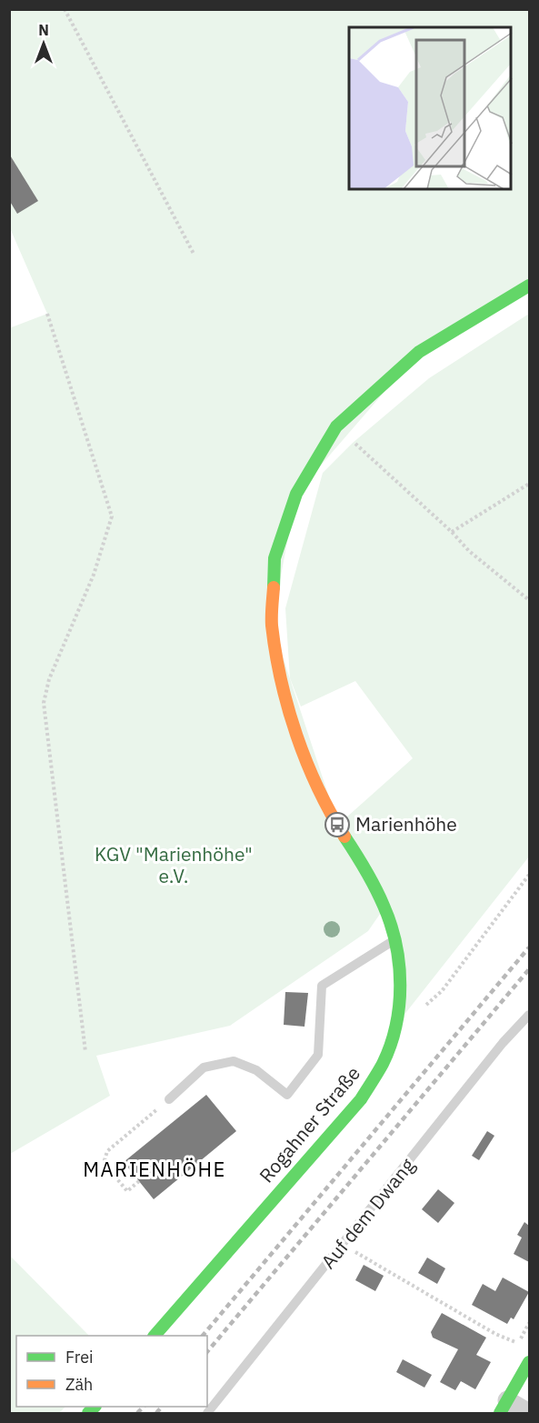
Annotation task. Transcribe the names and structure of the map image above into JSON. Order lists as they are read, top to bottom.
{
  "streets": {
    "street": ["Rogahner Straße"],
    "lane": ["Auf dem Dwang"]
  },
  "districts": ["MARIENHÖHE"],
  "parks": ["KGV \"Marienhöhe\" e.V."],
  "places": {
    "bus stop": ["Marienhöhe"]
  },
  "legend": ["Frei", "Zäh"],
  "north": "top"
}
